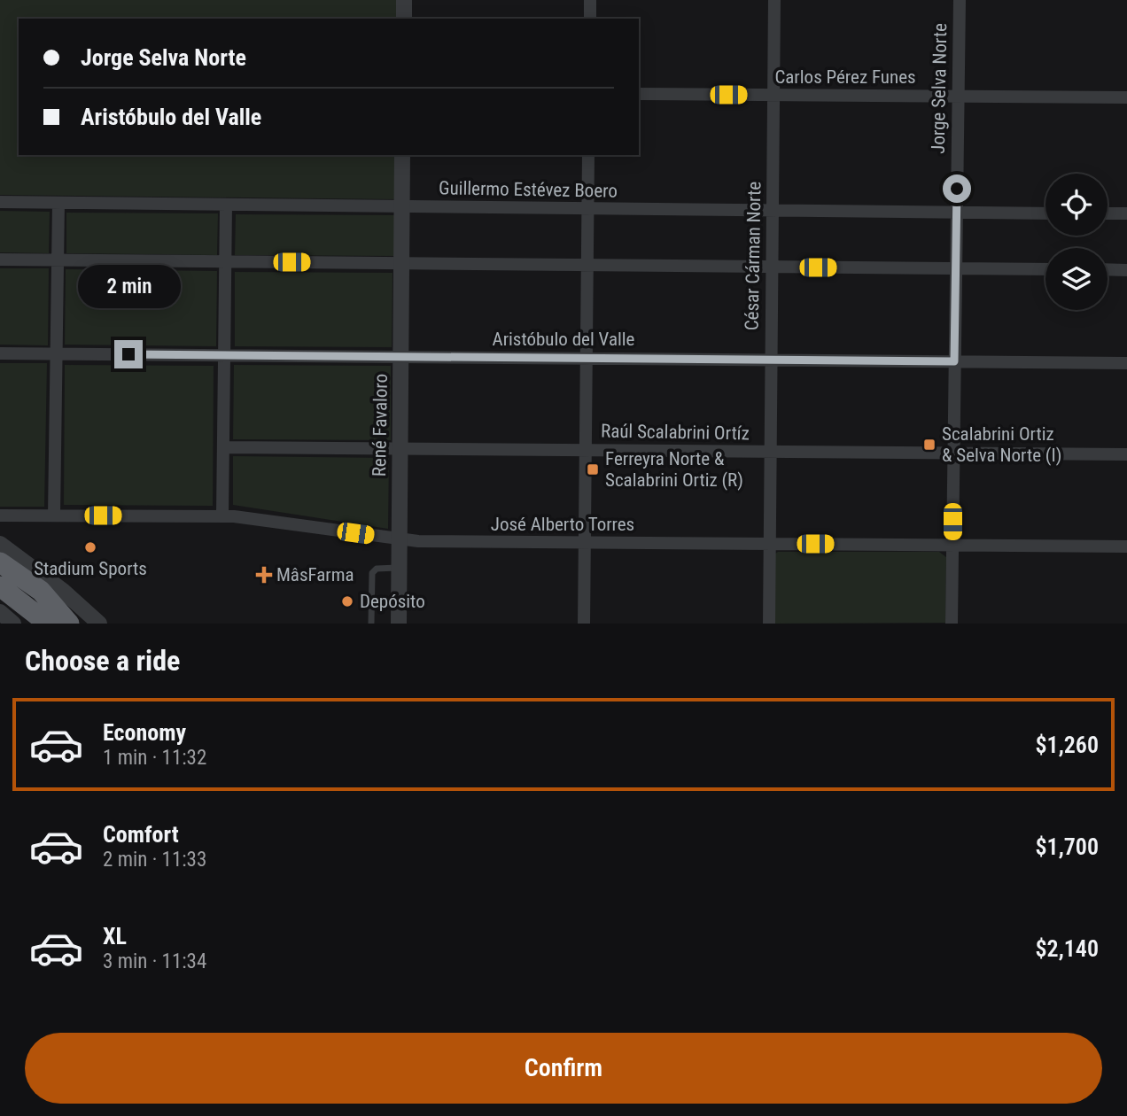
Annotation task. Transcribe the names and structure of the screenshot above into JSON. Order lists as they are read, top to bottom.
{
  "streets": {
    "street": [
      "Carlos Pérez Funes",
      "Jorge Selva Norte",
      "Guillermo Estévez Boero",
      "César Cárman Norte",
      "Aristóbulo del Valle",
      "René Favaloro",
      "Raúl Scalabrini Ortíz",
      "José Alberto Torres"
    ]
  },
  "crossings": [
    ["Carlos Pérez Funes", "Jorge Selva Norte"],
    ["Carlos Pérez Funes", "César Cárman Norte"],
    ["Jorge Selva Norte", "Guillermo Estévez Boero"],
    ["Jorge Selva Norte", "Aristóbulo del Valle"],
    ["Jorge Selva Norte", "Raúl Scalabrini Ortíz"],
    ["Jorge Selva Norte", "José Alberto Torres"],
    ["Guillermo Estévez Boero", "César Cárman Norte"],
    ["Guillermo Estévez Boero", "René Favaloro"],
    ["César Cárman Norte", "Aristóbulo del Valle"],
    ["César Cárman Norte", "Raúl Scalabrini Ortíz"],
    ["César Cárman Norte", "José Alberto Torres"],
    ["Aristóbulo del Valle", "René Favaloro"],
    ["René Favaloro", "Raúl Scalabrini Ortíz"],
    ["René Favaloro", "José Alberto Torres"]
  ],
  "places": {
    "transit": ["Scalabrini Ortiz & Selva Norte (I)", "Ferreyra Norte & Scalabrini Ortiz (R)"],
    "other": ["Stadium Sports", "Depósito"],
    "health": ["MâsFarma"]
  },
  "page": {
    "banner": ["Jorge Selva Norte", "Aristóbulo del Valle"],
    "bubble": "2 min",
    "heading": "Choose a ride",
    "list": [
      {
        "name": "Economy",
        "note": "1 min · 11:32",
        "value": "$1,260"
      },
      {
        "name": "Comfort",
        "note": "2 min · 11:33",
        "value": "$1,700"
      },
      {
        "name": "XL",
        "note": "3 min · 11:34",
        "value": "$2,140"
      }
    ],
    "buttons": "Confirm"
  }
}
